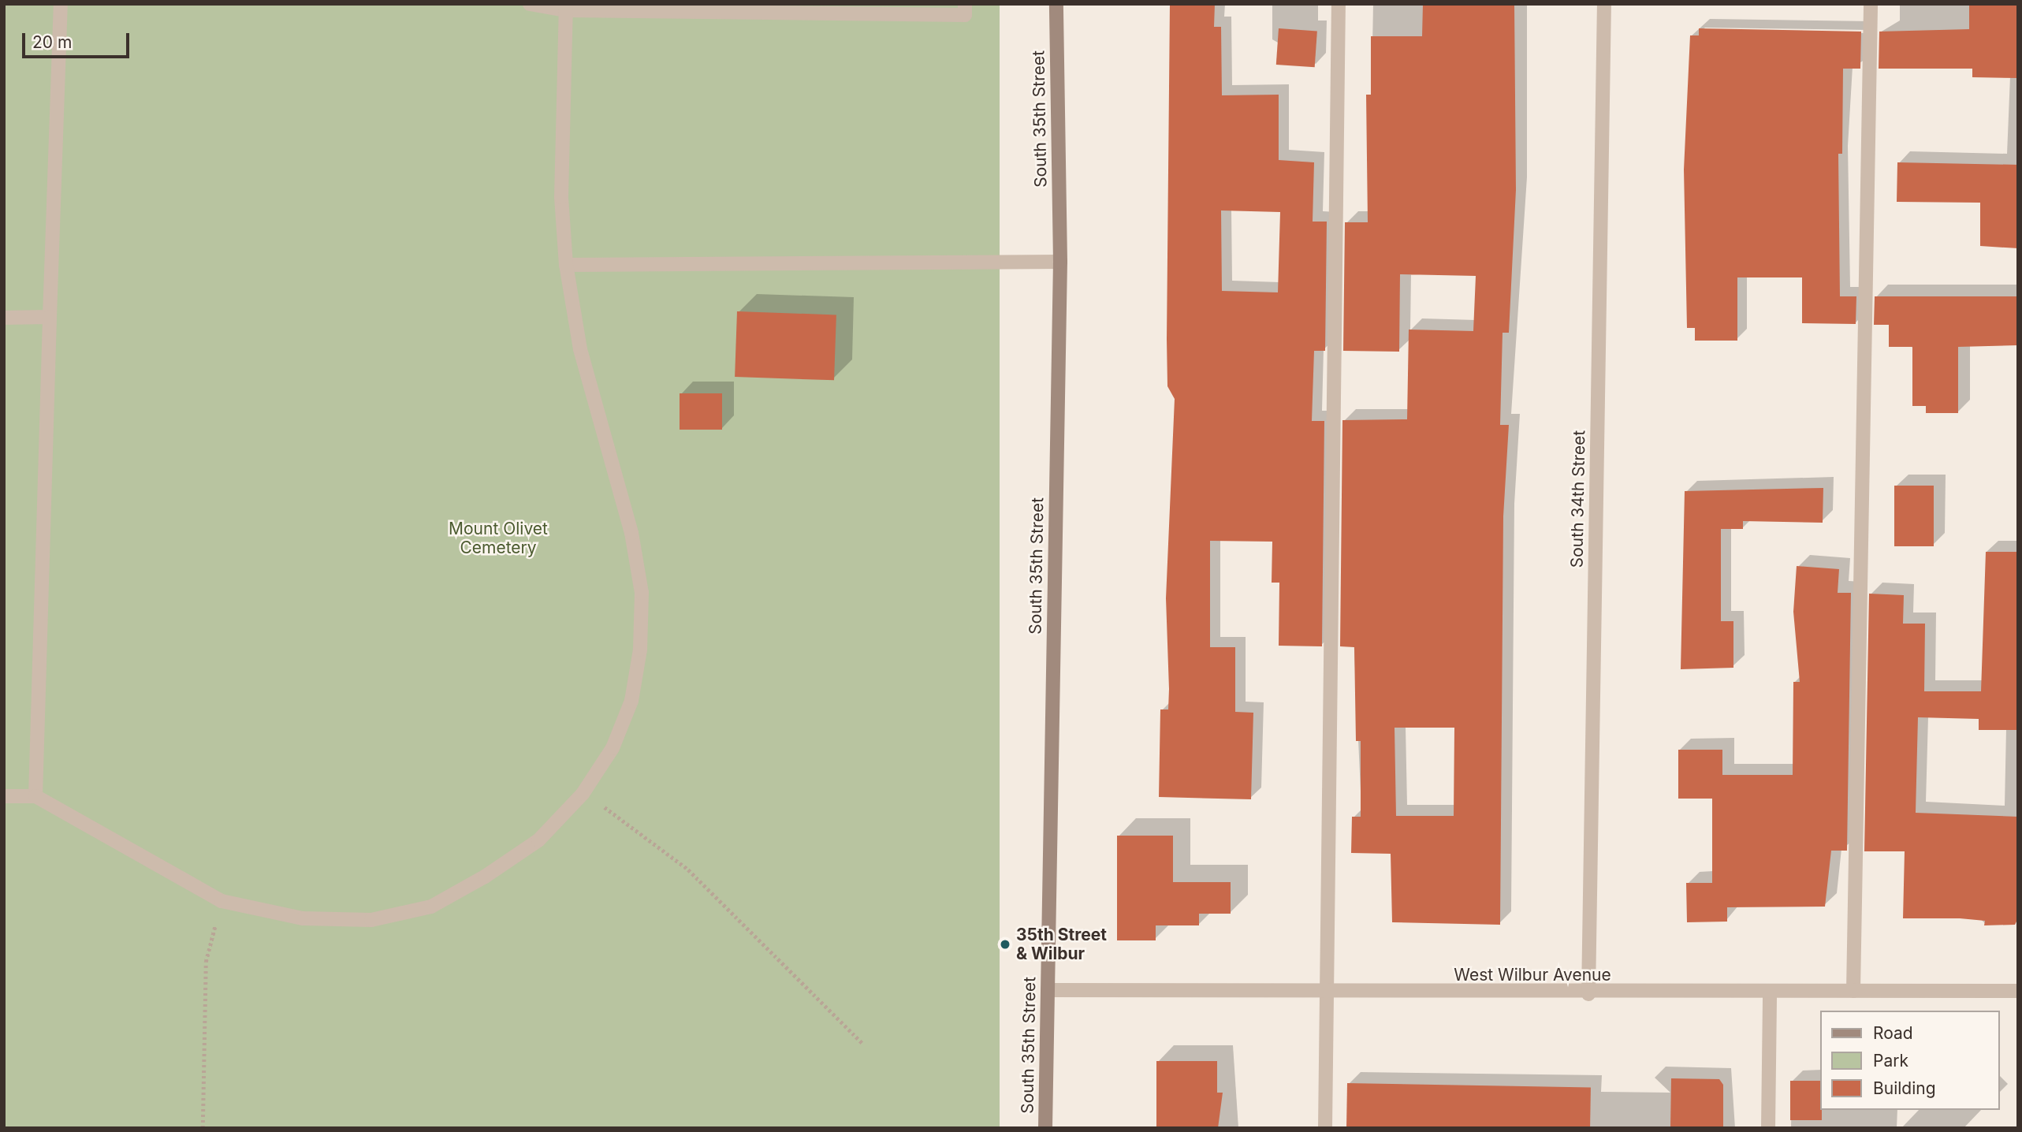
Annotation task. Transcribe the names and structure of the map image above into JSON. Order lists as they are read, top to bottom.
{
  "streets": {
    "main road": ["South 35th Street"],
    "street": ["South 34th Street", "West Wilbur Avenue"]
  },
  "crossings": [
    ["South 35th Street", "West Wilbur Avenue"],
    ["South 34th Street", "West Wilbur Avenue"]
  ],
  "parks": ["Mount Olivet Cemetery"],
  "places": ["35th Street & Wilbur"],
  "legend": ["Road", "Park", "Building"],
  "scale_bar": "20 m"
}
